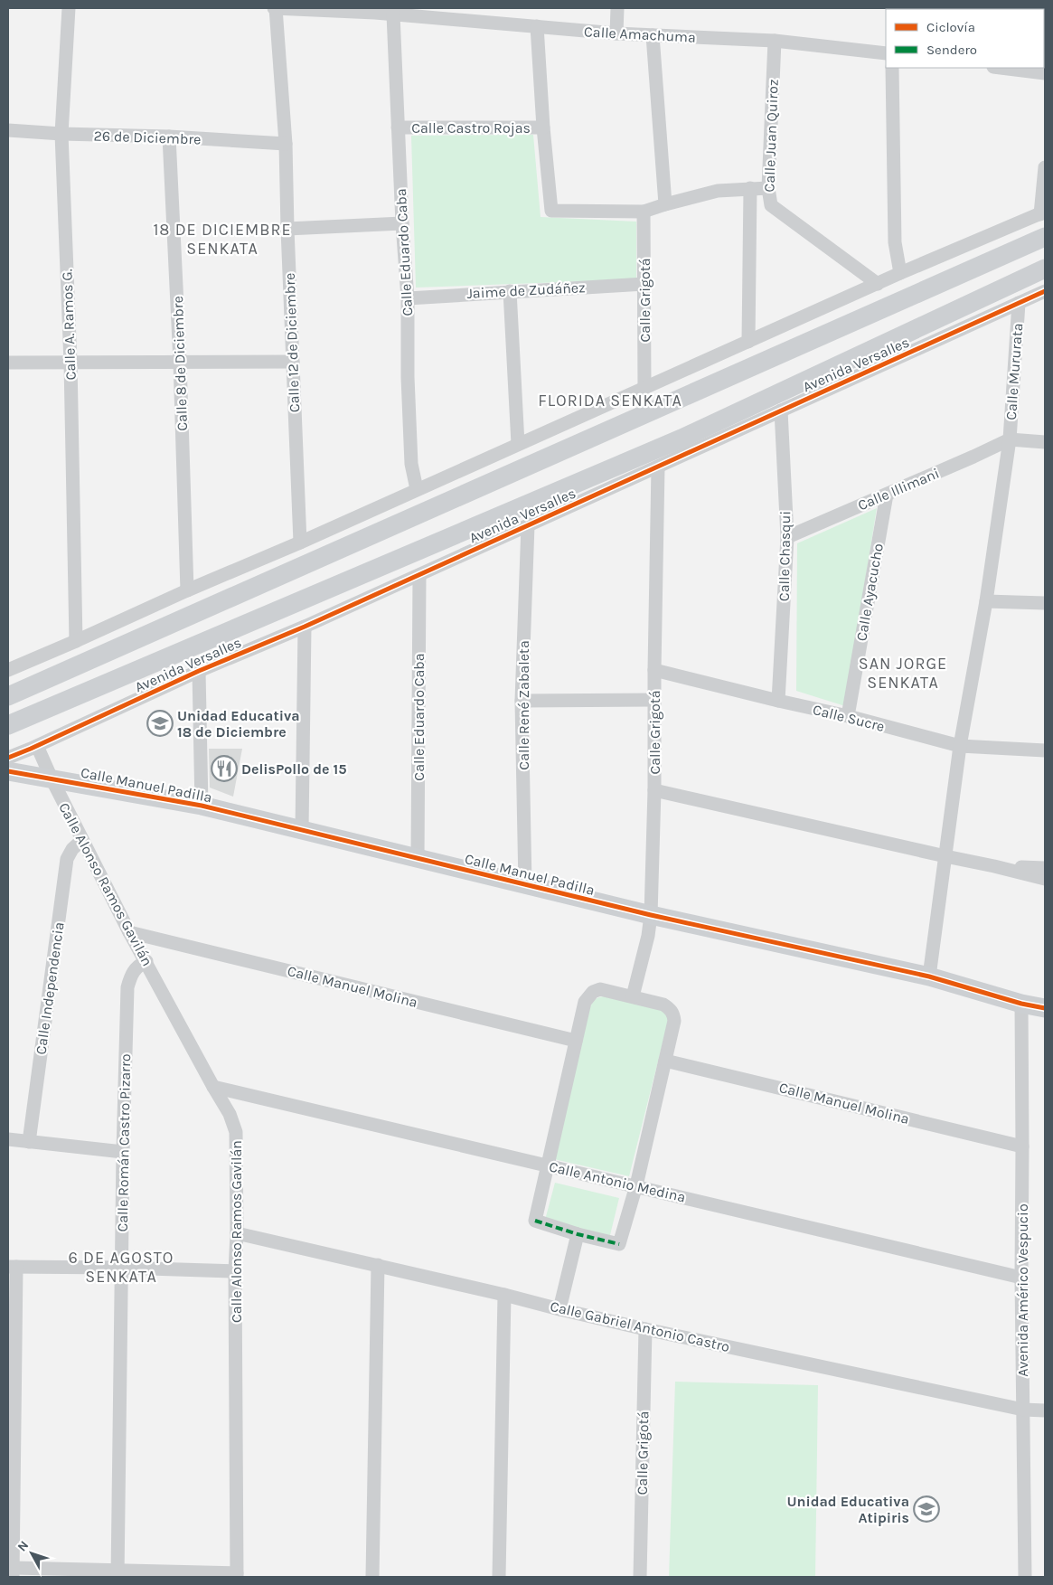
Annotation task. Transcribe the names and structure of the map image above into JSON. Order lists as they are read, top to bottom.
{
  "streets": {
    "street": [
      "Calle Amachuma",
      "Calle Castro Rojas",
      "Calle Juan Quiroz",
      "26 de Diciembre",
      "Calle Eduardo Caba",
      "Jaime de Zudáñez",
      "Calle Grigotá",
      "Calle A. Ramos G.",
      "Calle 12 de Diciembre",
      "Calle 8 de Diciembre",
      "Avenida Versalles",
      "Calle Mururata",
      "Calle Illimani",
      "Calle Chasqui",
      "Calle Ayacucho",
      "Calle René Zabaleta",
      "Calle Sucre",
      "Calle Manuel Padilla",
      "Calle Alonso Ramos Gavilán",
      "Calle Manuel Molina",
      "Calle Independencia",
      "Calle Román Castro Pizarro",
      "Calle Antonio Medina",
      "Avenida Américo Vespucio",
      "Calle Gabriel Antonio Castro"
    ]
  },
  "crossings": [
    ["Calle Amachuma", "Calle Juan Quiroz"],
    ["Calle Amachuma", "Calle Eduardo Caba"],
    ["Calle Amachuma", "Calle 12 de Diciembre"],
    ["Calle Castro Rojas", "Calle Eduardo Caba"],
    ["26 de Diciembre", "Calle A. Ramos G."],
    ["26 de Diciembre", "Calle 12 de Diciembre"],
    ["26 de Diciembre", "Calle 8 de Diciembre"],
    ["Calle Eduardo Caba", "Jaime de Zudáñez"],
    ["Calle Eduardo Caba", "Avenida Versalles"],
    ["Calle Eduardo Caba", "Calle Manuel Padilla"],
    ["Jaime de Zudáñez", "Calle Grigotá"],
    ["Calle Grigotá", "Avenida Versalles"],
    ["Calle Grigotá", "Calle Sucre"],
    ["Calle Grigotá", "Calle Manuel Padilla"],
    ["Calle Grigotá", "Calle Gabriel Antonio Castro"],
    ["Avenida Versalles", "Calle Mururata"],
    ["Avenida Versalles", "Calle Chasqui"],
    ["Avenida Versalles", "Calle René Zabaleta"],
    ["Avenida Versalles", "Calle Alonso Ramos Gavilán"],
    ["Calle Mururata", "Calle Illimani"],
    ["Calle Mururata", "Calle Sucre"],
    ["Calle Mururata", "Calle Manuel Padilla"],
    ["Calle Illimani", "Calle Chasqui"],
    ["Calle Illimani", "Calle Ayacucho"],
    ["Calle Chasqui", "Calle Sucre"],
    ["Calle Ayacucho", "Calle Sucre"],
    ["Calle René Zabaleta", "Calle Manuel Padilla"],
    ["Calle Manuel Padilla", "Calle Alonso Ramos Gavilán"],
    ["Calle Manuel Padilla", "Avenida Américo Vespucio"],
    ["Calle Alonso Ramos Gavilán", "Calle Manuel Molina"],
    ["Calle Alonso Ramos Gavilán", "Calle Independencia"],
    ["Calle Alonso Ramos Gavilán", "Calle Román Castro Pizarro"],
    ["Calle Alonso Ramos Gavilán", "Calle Antonio Medina"],
    ["Calle Alonso Ramos Gavilán", "Calle Gabriel Antonio Castro"],
    ["Calle Manuel Molina", "Avenida Américo Vespucio"],
    ["Calle Antonio Medina", "Avenida Américo Vespucio"],
    ["Avenida Américo Vespucio", "Calle Gabriel Antonio Castro"]
  ],
  "districts": [
    "18 DE DICIEMBRE SENKATA",
    "FLORIDA SENKATA",
    "SAN JORGE SENKATA",
    "6 DE AGOSTO SENKATA"
  ],
  "places": {
    "school or university": ["Unidad Educativa 18 de Diciembre", "Unidad Educativa Atipiris"],
    "restaurant": ["DelisPollo de 15"]
  },
  "legend": ["Ciclovía", "Sendero"],
  "north": "top left"
}
